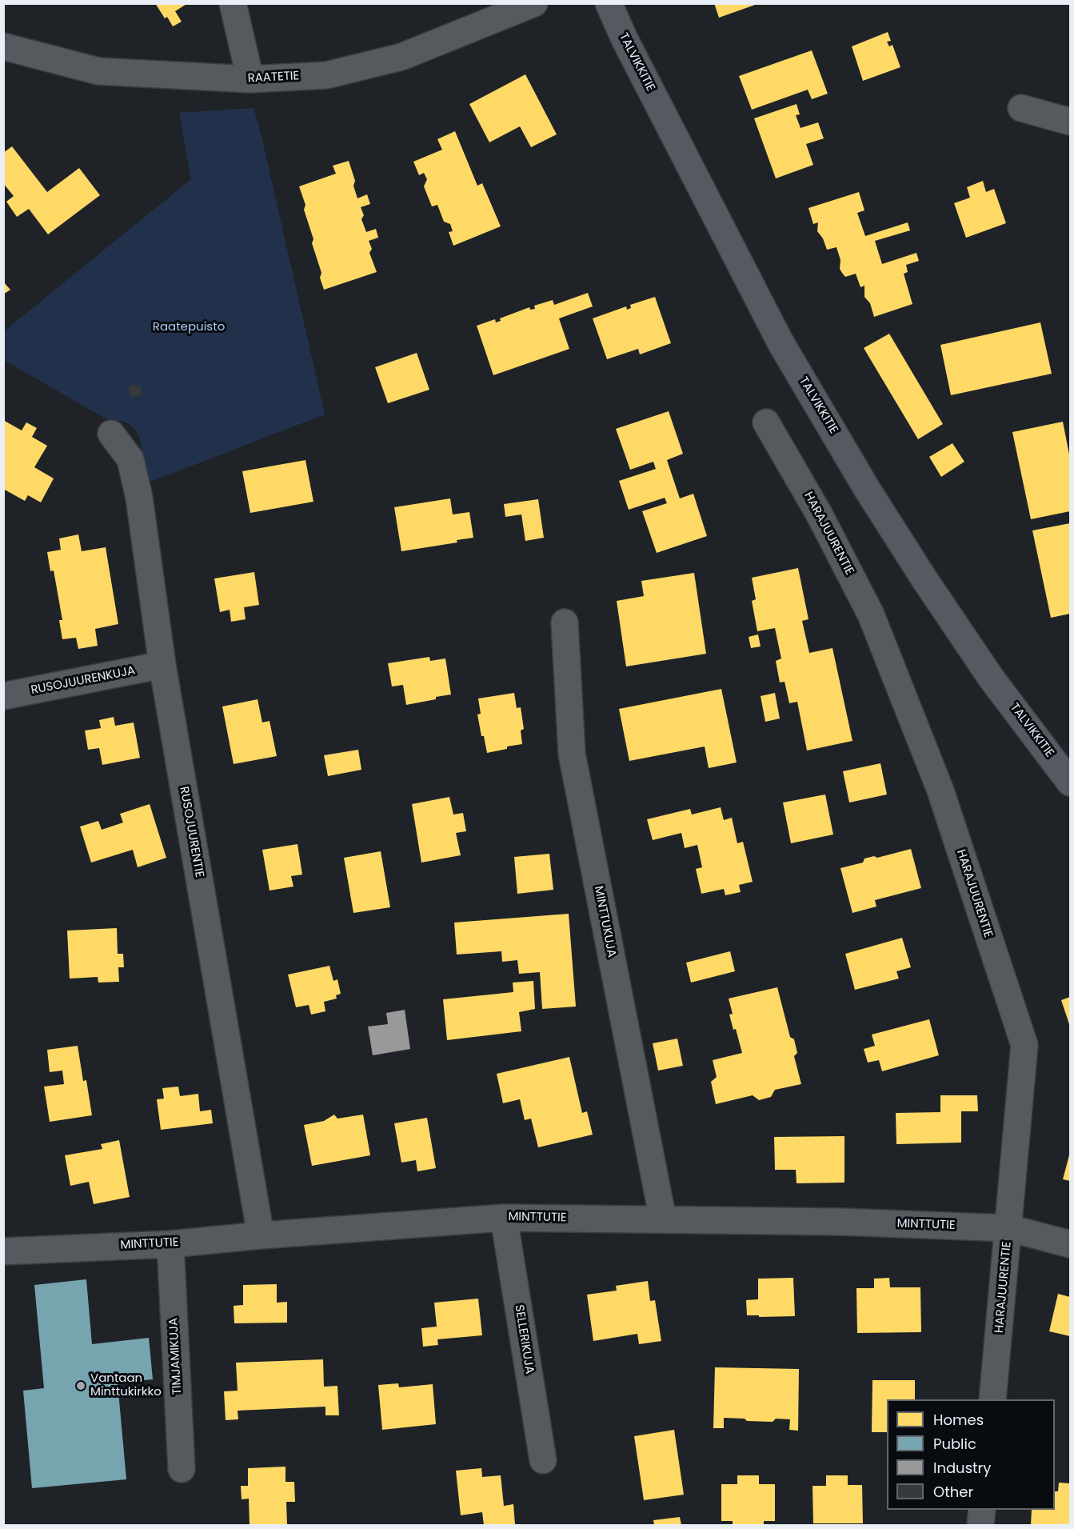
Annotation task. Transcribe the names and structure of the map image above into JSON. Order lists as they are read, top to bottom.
{
  "streets": {
    "main road": ["TALVIKKITIE"],
    "street": [
      "RAATETIE",
      "HARAJUURENTIE",
      "RUSOJUURENKUJA",
      "RUSOJUURENTIE",
      "MINTTUKUJA",
      "MINTTUTIE",
      "SELLERIKUJA",
      "TIMJAMIKUJA"
    ]
  },
  "crossings": [
    ["HARAJUURENTIE", "MINTTUTIE"],
    ["RUSOJUURENKUJA", "RUSOJUURENTIE"],
    ["RUSOJUURENTIE", "MINTTUTIE"],
    ["MINTTUKUJA", "MINTTUTIE"],
    ["MINTTUTIE", "SELLERIKUJA"],
    ["MINTTUTIE", "TIMJAMIKUJA"]
  ],
  "parks": ["Raatepuisto"],
  "places": ["Vantaan Minttukirkko"],
  "legend": [
    "Homes",
    "Public",
    "Industry",
    "Other"
  ]
}
